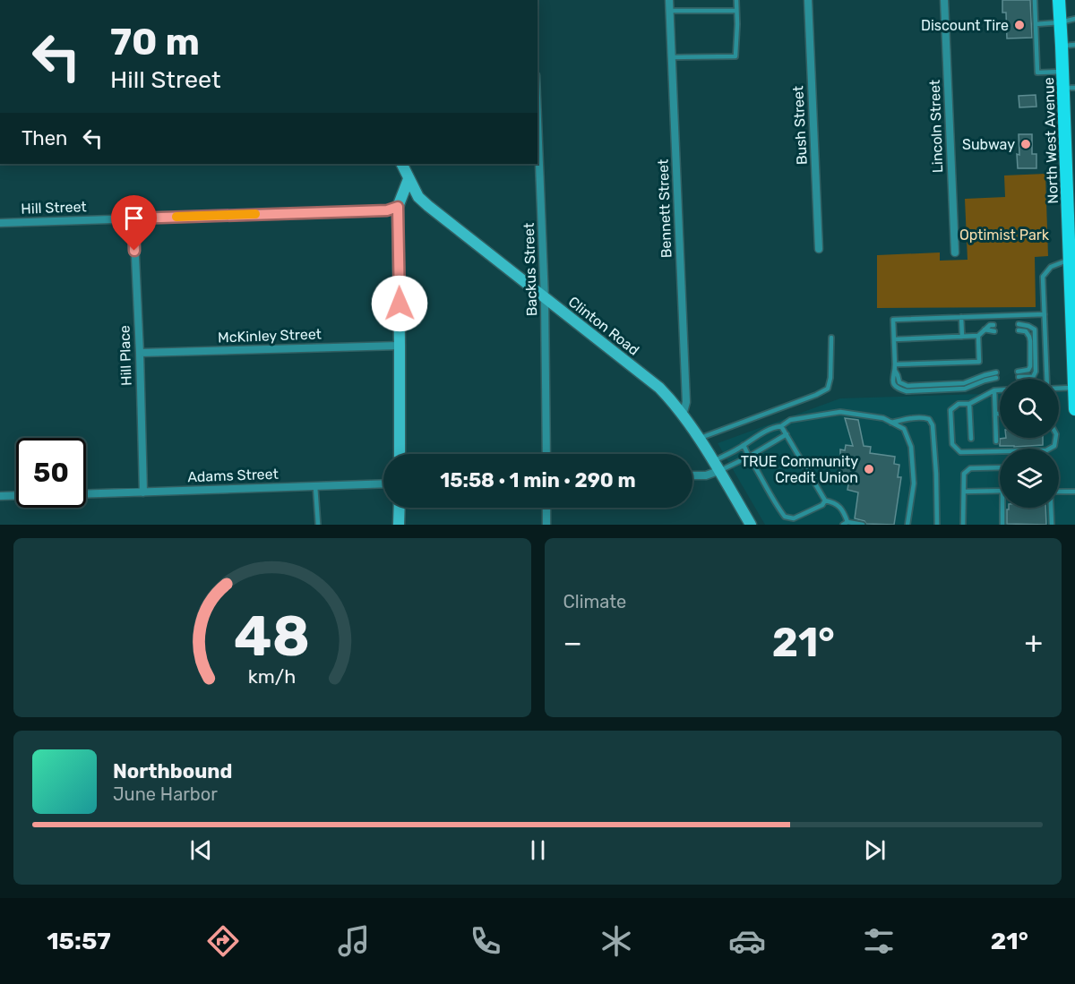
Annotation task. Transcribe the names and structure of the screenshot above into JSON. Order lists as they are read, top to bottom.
{
  "streets": {
    "main road": ["North West Avenue", "Clinton Road"],
    "street": [
      "Bush Street",
      "Lincoln Street",
      "Hill Street",
      "Bennett Street",
      "Backus Street",
      "McKinley Street",
      "Hill Place",
      "Adams Street"
    ]
  },
  "crossings": [
    ["Hill Street", "Hill Place"],
    ["Bennett Street", "Clinton Road"],
    ["Backus Street", "Clinton Road"],
    ["McKinley Street", "Hill Place"],
    ["Hill Place", "Adams Street"]
  ],
  "parks": ["Optimist Park"],
  "places": ["Discount Tire", "Subway", "TRUE Community Credit Union"],
  "page": {
    "turn": ["70 m", "Hill Street"],
    "then": "Then",
    "limit": "50",
    "trip": "15:58 · 1 min · 290 m",
    "tile": "Climate",
    "heat": ["−", "21°", "+"],
    "song": ["Northbound", "June Harbor"],
    "tabs": ["15:57", "21°"],
    "gauge": ["48", "km/h"]
  }
}
